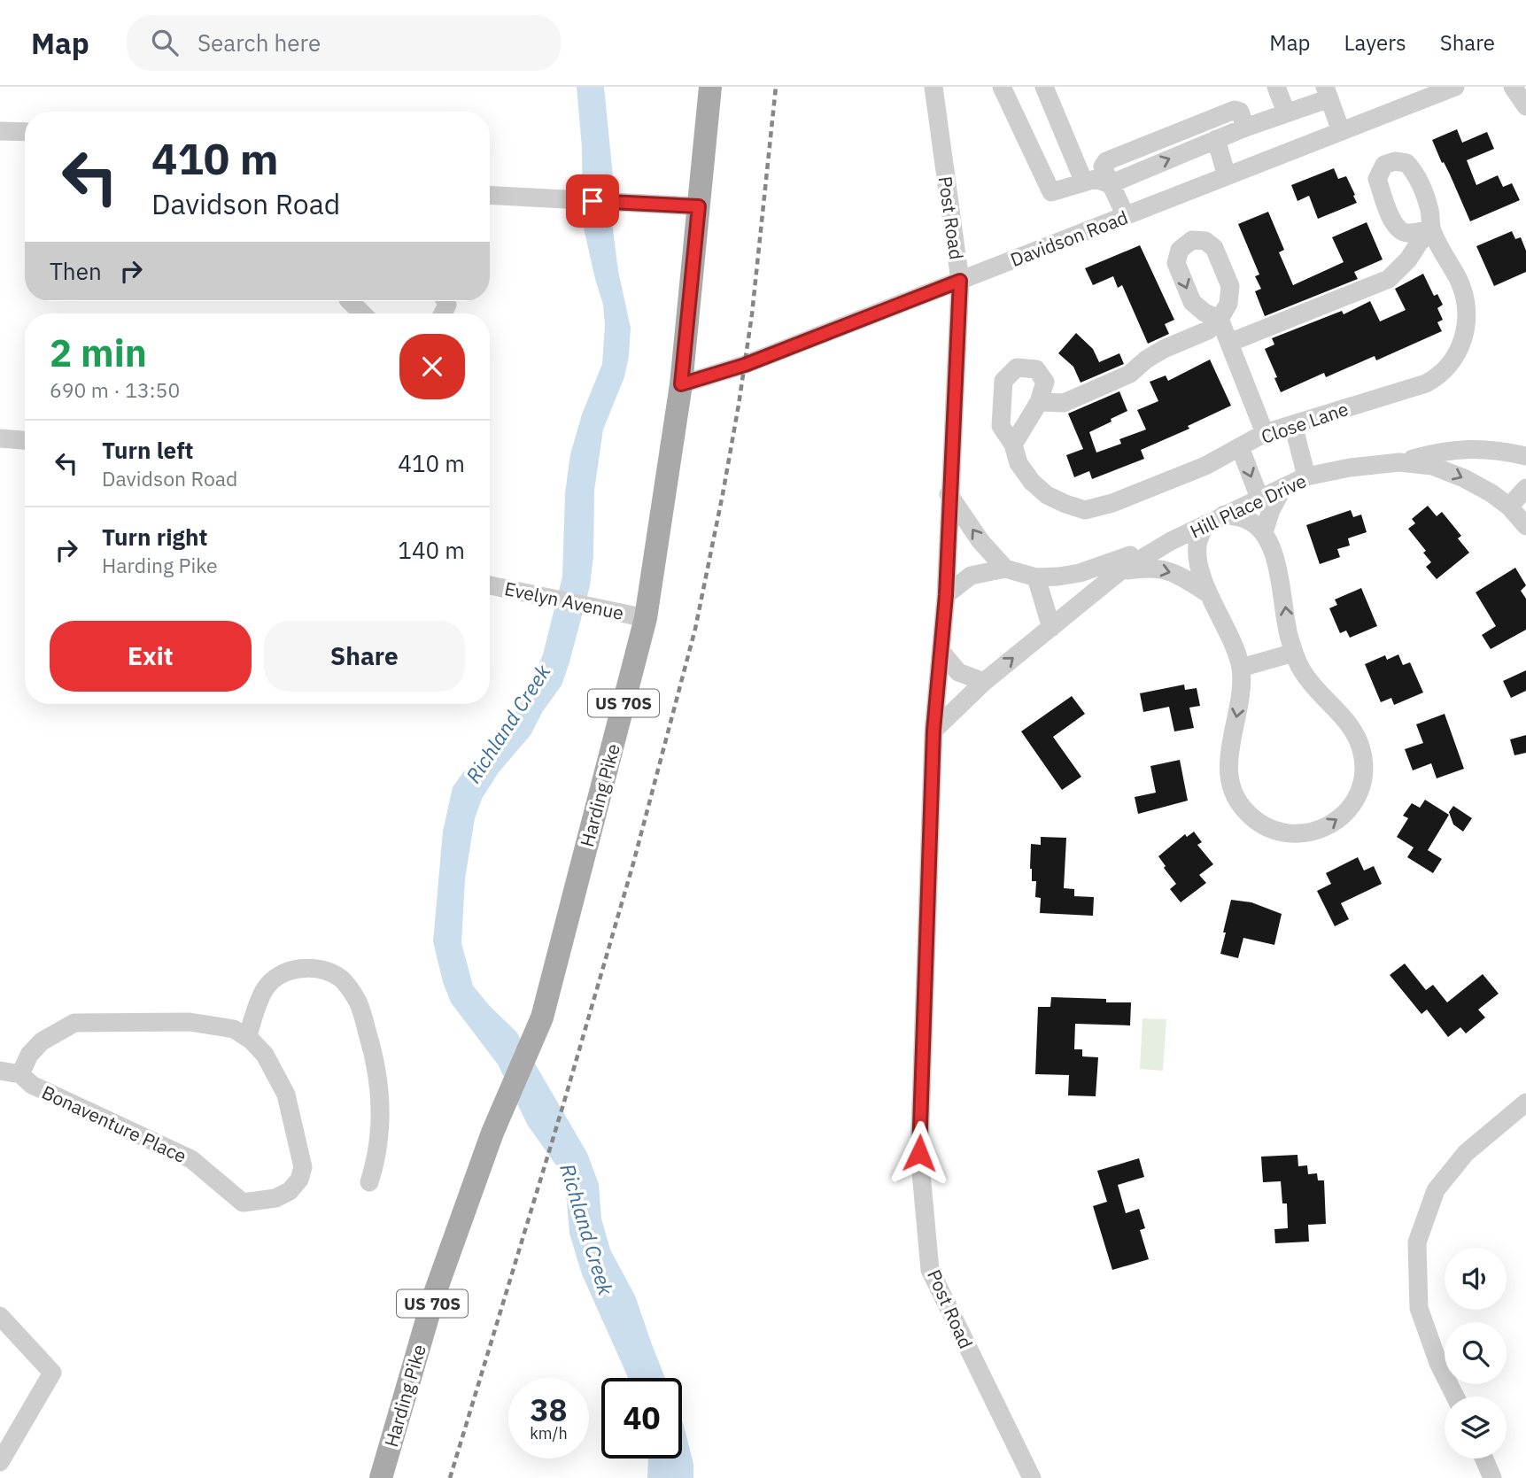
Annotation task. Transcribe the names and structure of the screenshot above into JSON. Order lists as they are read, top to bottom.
{
  "streets": {
    "main road": ["US 70S", "Harding Pike"],
    "street": [
      "Post Road",
      "Davidson Road",
      "Close Lane",
      "Hill Place Drive",
      "Evelyn Avenue",
      "Bonaventure Place"
    ]
  },
  "crossings": [
    ["Post Road", "Davidson Road"],
    ["Post Road", "Hill Place Drive"],
    ["Davidson Road", "Harding Pike"],
    ["Evelyn Avenue", "Harding Pike"]
  ],
  "water": ["Richland Creek"],
  "page": {
    "header": "Map",
    "search": "Search here",
    "nav": ["Map", "Layers", "Share"],
    "turn": ["410 m", "Davidson Road"],
    "then": "Then",
    "heading": ["2 min", "690 m · 13:50"],
    "list": [
      {
        "name": "Turn left",
        "note": "Davidson Road",
        "value": "410 m"
      },
      {
        "name": "Turn right",
        "note": "Harding Pike",
        "value": "140 m"
      }
    ],
    "buttons": ["Exit", "Share"],
    "speed": "38 km/h",
    "limit": "40"
  }
}
